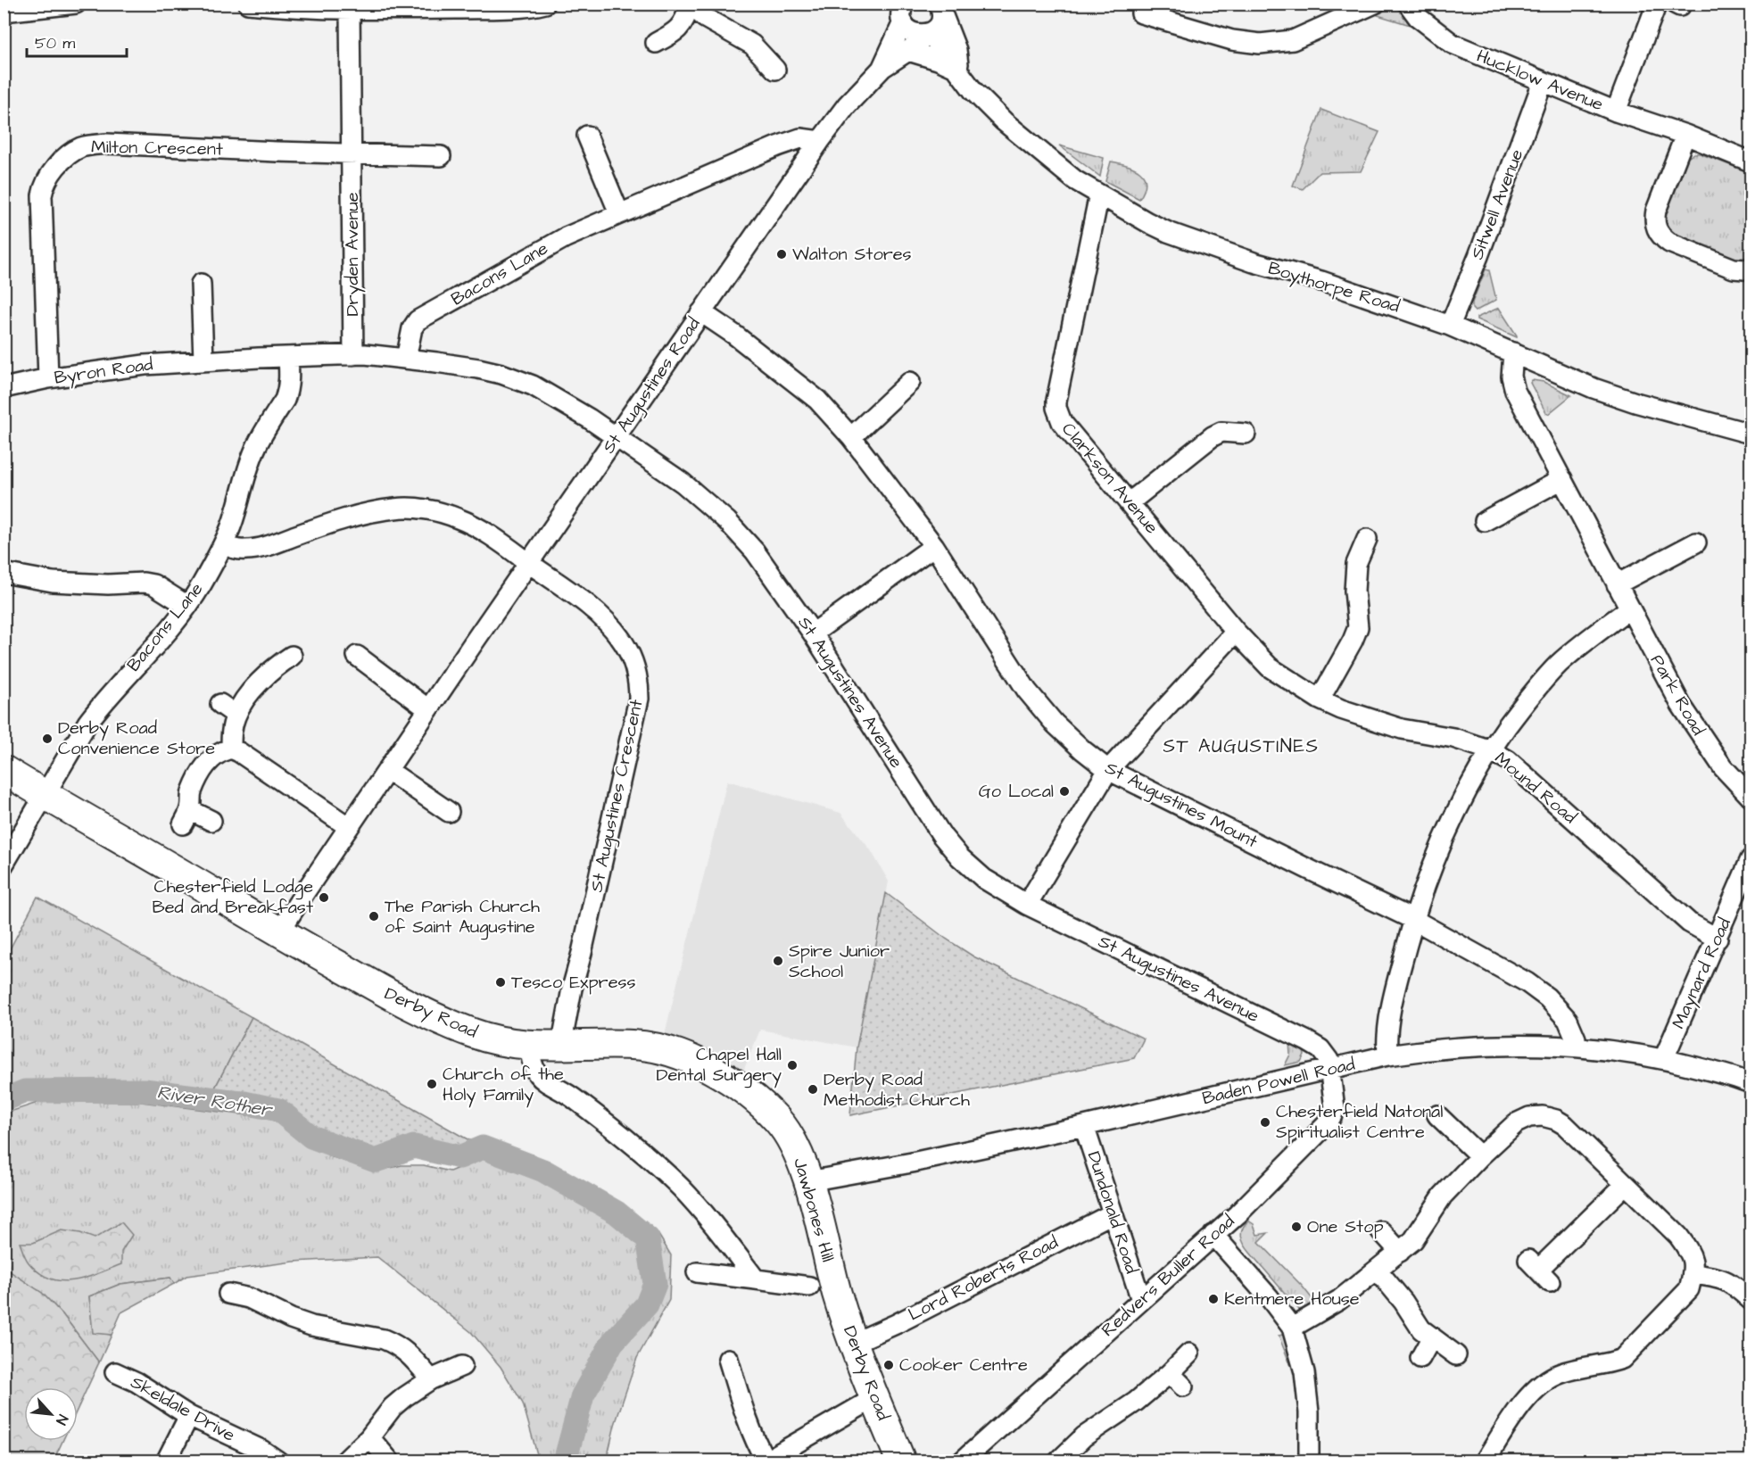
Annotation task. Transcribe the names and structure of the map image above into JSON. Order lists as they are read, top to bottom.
{
  "streets": {
    "highway": ["Derby Road", "Jawbones Hill"],
    "street": [
      "Hucklow Avenue",
      "Milton Crescent",
      "Sitwell Avenue",
      "Dryden Avenue",
      "Bacons Lane",
      "Boythorpe Road",
      "Byron Road",
      "St Augustines Road",
      "Clarkson Avenue",
      "St Augustines Avenue",
      "Park Road",
      "Mound Road",
      "St Augustines Crescent",
      "St Augustines Mount",
      "Maynard Road",
      "Baden Powell Road",
      "Dundonald Road",
      "Redvers Buller Road",
      "Lord Roberts Road",
      "Skeldale Drive"
    ]
  },
  "crossings": [
    ["Hucklow Avenue", "Sitwell Avenue"],
    ["Milton Crescent", "Dryden Avenue"],
    ["Milton Crescent", "Byron Road"],
    ["Sitwell Avenue", "Boythorpe Road"],
    ["Dryden Avenue", "Byron Road"],
    ["Dryden Avenue", "St Augustines Avenue"],
    ["Bacons Lane", "Byron Road"],
    ["Bacons Lane", "St Augustines Road"],
    ["Bacons Lane", "St Augustines Avenue"],
    ["Bacons Lane", "St Augustines Crescent"],
    ["Bacons Lane", "Derby Road"],
    ["Boythorpe Road", "St Augustines Road"],
    ["Boythorpe Road", "Clarkson Avenue"],
    ["Boythorpe Road", "Park Road"],
    ["Byron Road", "St Augustines Avenue"],
    ["St Augustines Road", "St Augustines Avenue"],
    ["St Augustines Road", "St Augustines Crescent"],
    ["St Augustines Road", "St Augustines Mount"],
    ["St Augustines Road", "Derby Road"],
    ["Clarkson Avenue", "Mound Road"],
    ["St Augustines Avenue", "Baden Powell Road"],
    ["St Augustines Avenue", "Redvers Buller Road"],
    ["Mound Road", "Maynard Road"],
    ["St Augustines Crescent", "Jawbones Hill"],
    ["St Augustines Mount", "Baden Powell Road"],
    ["Maynard Road", "Baden Powell Road"],
    ["Derby Road", "Jawbones Hill"],
    ["Derby Road", "Lord Roberts Road"],
    ["Baden Powell Road", "Jawbones Hill"],
    ["Baden Powell Road", "Dundonald Road"],
    ["Baden Powell Road", "Redvers Buller Road"],
    ["Dundonald Road", "Redvers Buller Road"],
    ["Dundonald Road", "Lord Roberts Road"]
  ],
  "districts": ["ST AUGUSTINES"],
  "water": ["River Rother"],
  "places": [
    "Walton Stores",
    "Derby Road Convenience Store",
    "Go Local",
    "Chesterfield Lodge Bed and Breakfast",
    "The Parish Church of Saint Augustine",
    "Spire Junior School",
    "Tesco Express",
    "Chapel Hall Dental Surgery",
    "Church of the Holy Family",
    "Derby Road Methodist Church",
    "Chesterfield Natonal Spiritualist Centre",
    "One Stop",
    "Kentmere House",
    "Cooker Centre"
  ],
  "scale_bar": "50 m",
  "north": "bottom right"
}
